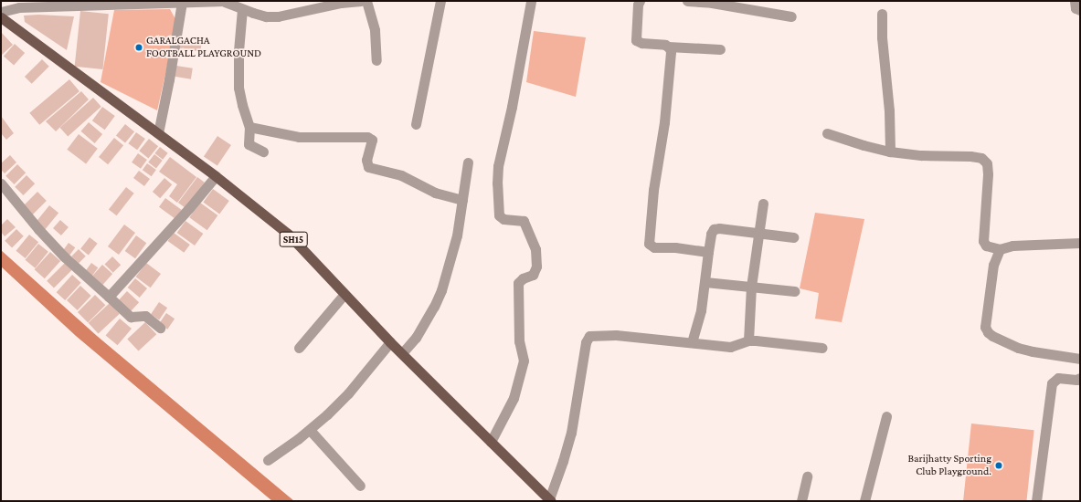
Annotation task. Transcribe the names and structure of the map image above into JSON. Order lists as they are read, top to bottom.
{
  "streets": {
    "main road": ["SH15"]
  },
  "places": ["GARALGACHA FOOTBALL PLAYGROUND", "Barijhatty Sporting Club Playground."]
}
